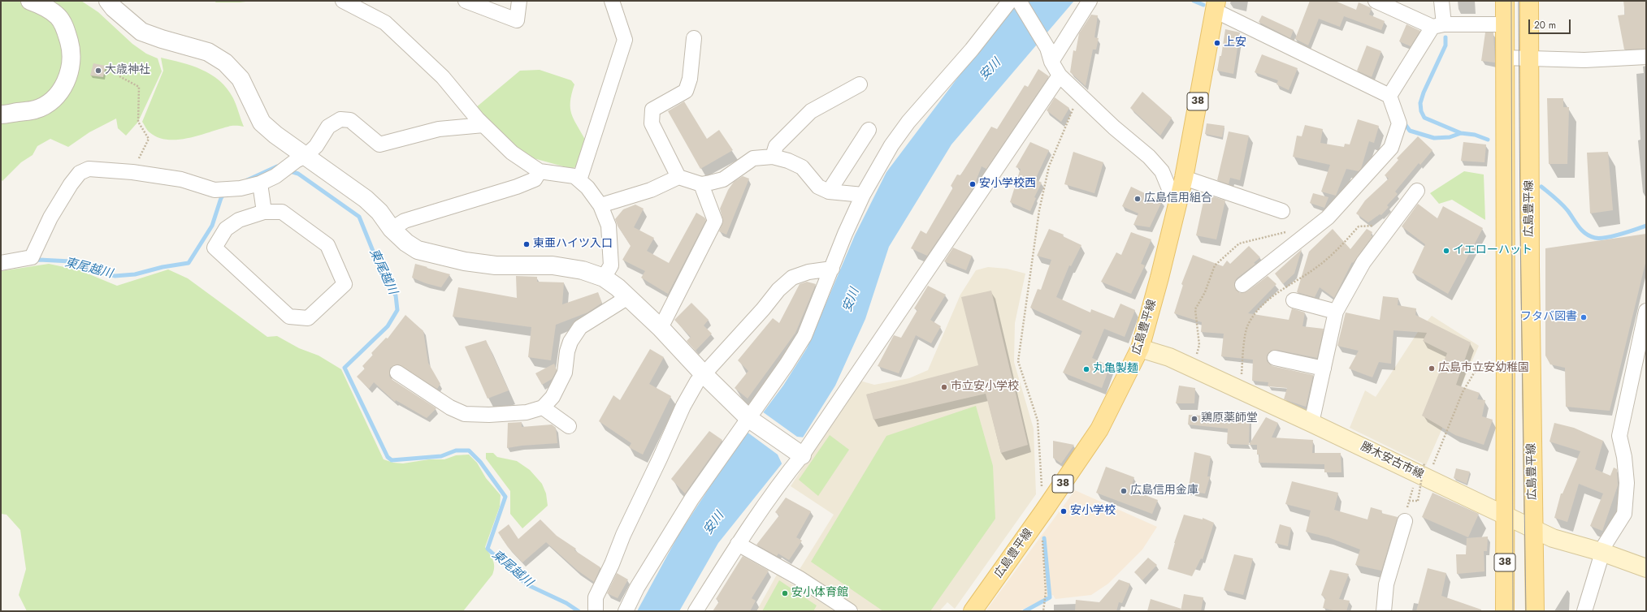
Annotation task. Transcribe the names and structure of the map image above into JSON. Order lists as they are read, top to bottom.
{
  "streets": {
    "main road": ["38", "広島豊平線", "勝木安古市線"]
  },
  "crossings": [
    ["38", "勝木安古市線"],
    ["広島豊平線", "勝木安古市線"]
  ],
  "water": ["安川", "東尾越川"],
  "places": [
    "上安",
    "大歳神社",
    "安小学校西",
    "広島信用組合",
    "東亜ハイツ入口",
    "イエローハット",
    "フタバ図書",
    "広島市立安幼稚園",
    "丸亀製麺",
    "市立安小学校",
    "鶏原薬師堂",
    "広島信用金庫",
    "安小学校",
    "安小体育館"
  ],
  "scale_bar": "20 m"
}
